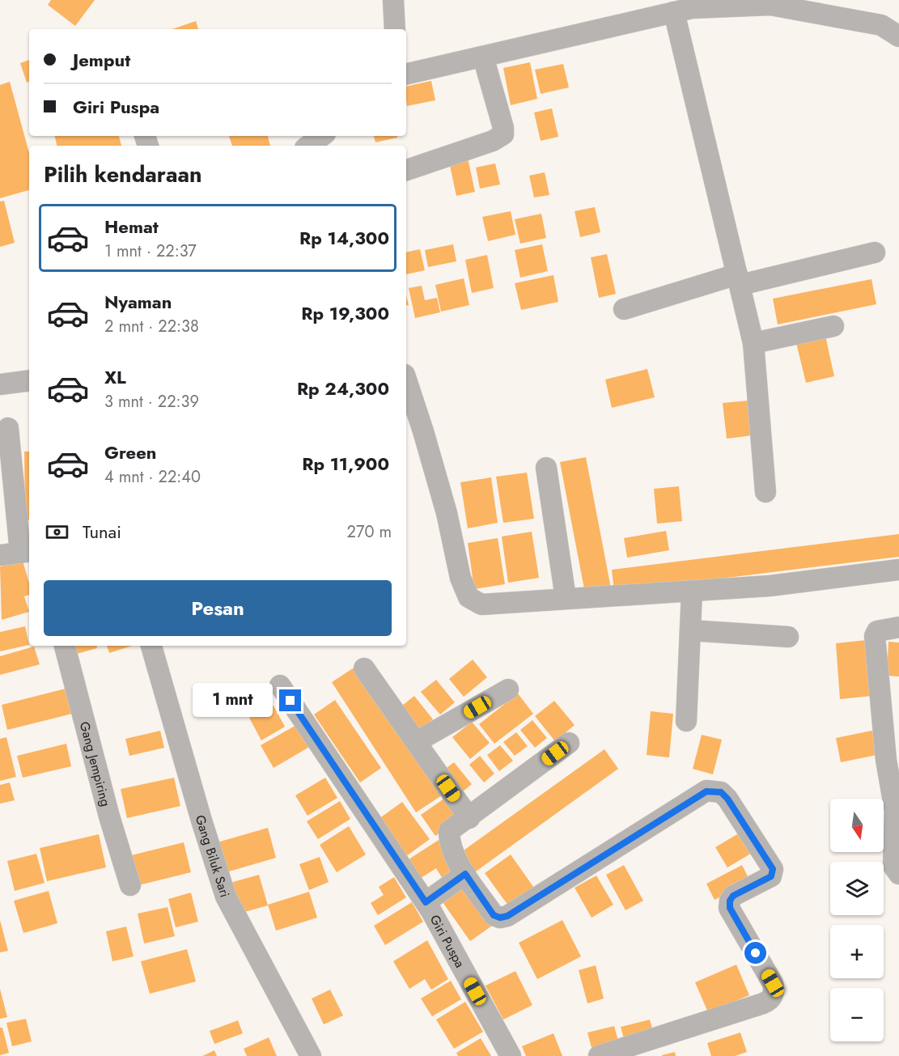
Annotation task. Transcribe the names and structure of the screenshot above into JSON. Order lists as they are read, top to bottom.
{
  "streets": {
    "street": ["Gang Jempiring", "Gang Biluk Sari", "Giri Puspa"]
  },
  "north": "bottom",
  "page": {
    "banner": ["Jemput", "Giri Puspa"],
    "heading": "Pilih kendaraan",
    "list": [
      {
        "name": "Hemat",
        "note": "1 mnt · 22:37",
        "value": "Rp 14,300"
      },
      {
        "name": "Nyaman",
        "note": "2 mnt · 22:38",
        "value": "Rp 19,300"
      },
      {
        "name": "XL",
        "note": "3 mnt · 22:39",
        "value": "Rp 24,300"
      },
      {
        "name": "Green",
        "note": "4 mnt · 22:40",
        "value": "Rp 11,900"
      }
    ],
    "pay": ["Tunai", "270 m"],
    "buttons": "Pesan",
    "bubble": "1 mnt",
    "map_buttons": ["+", "−"]
  }
}
